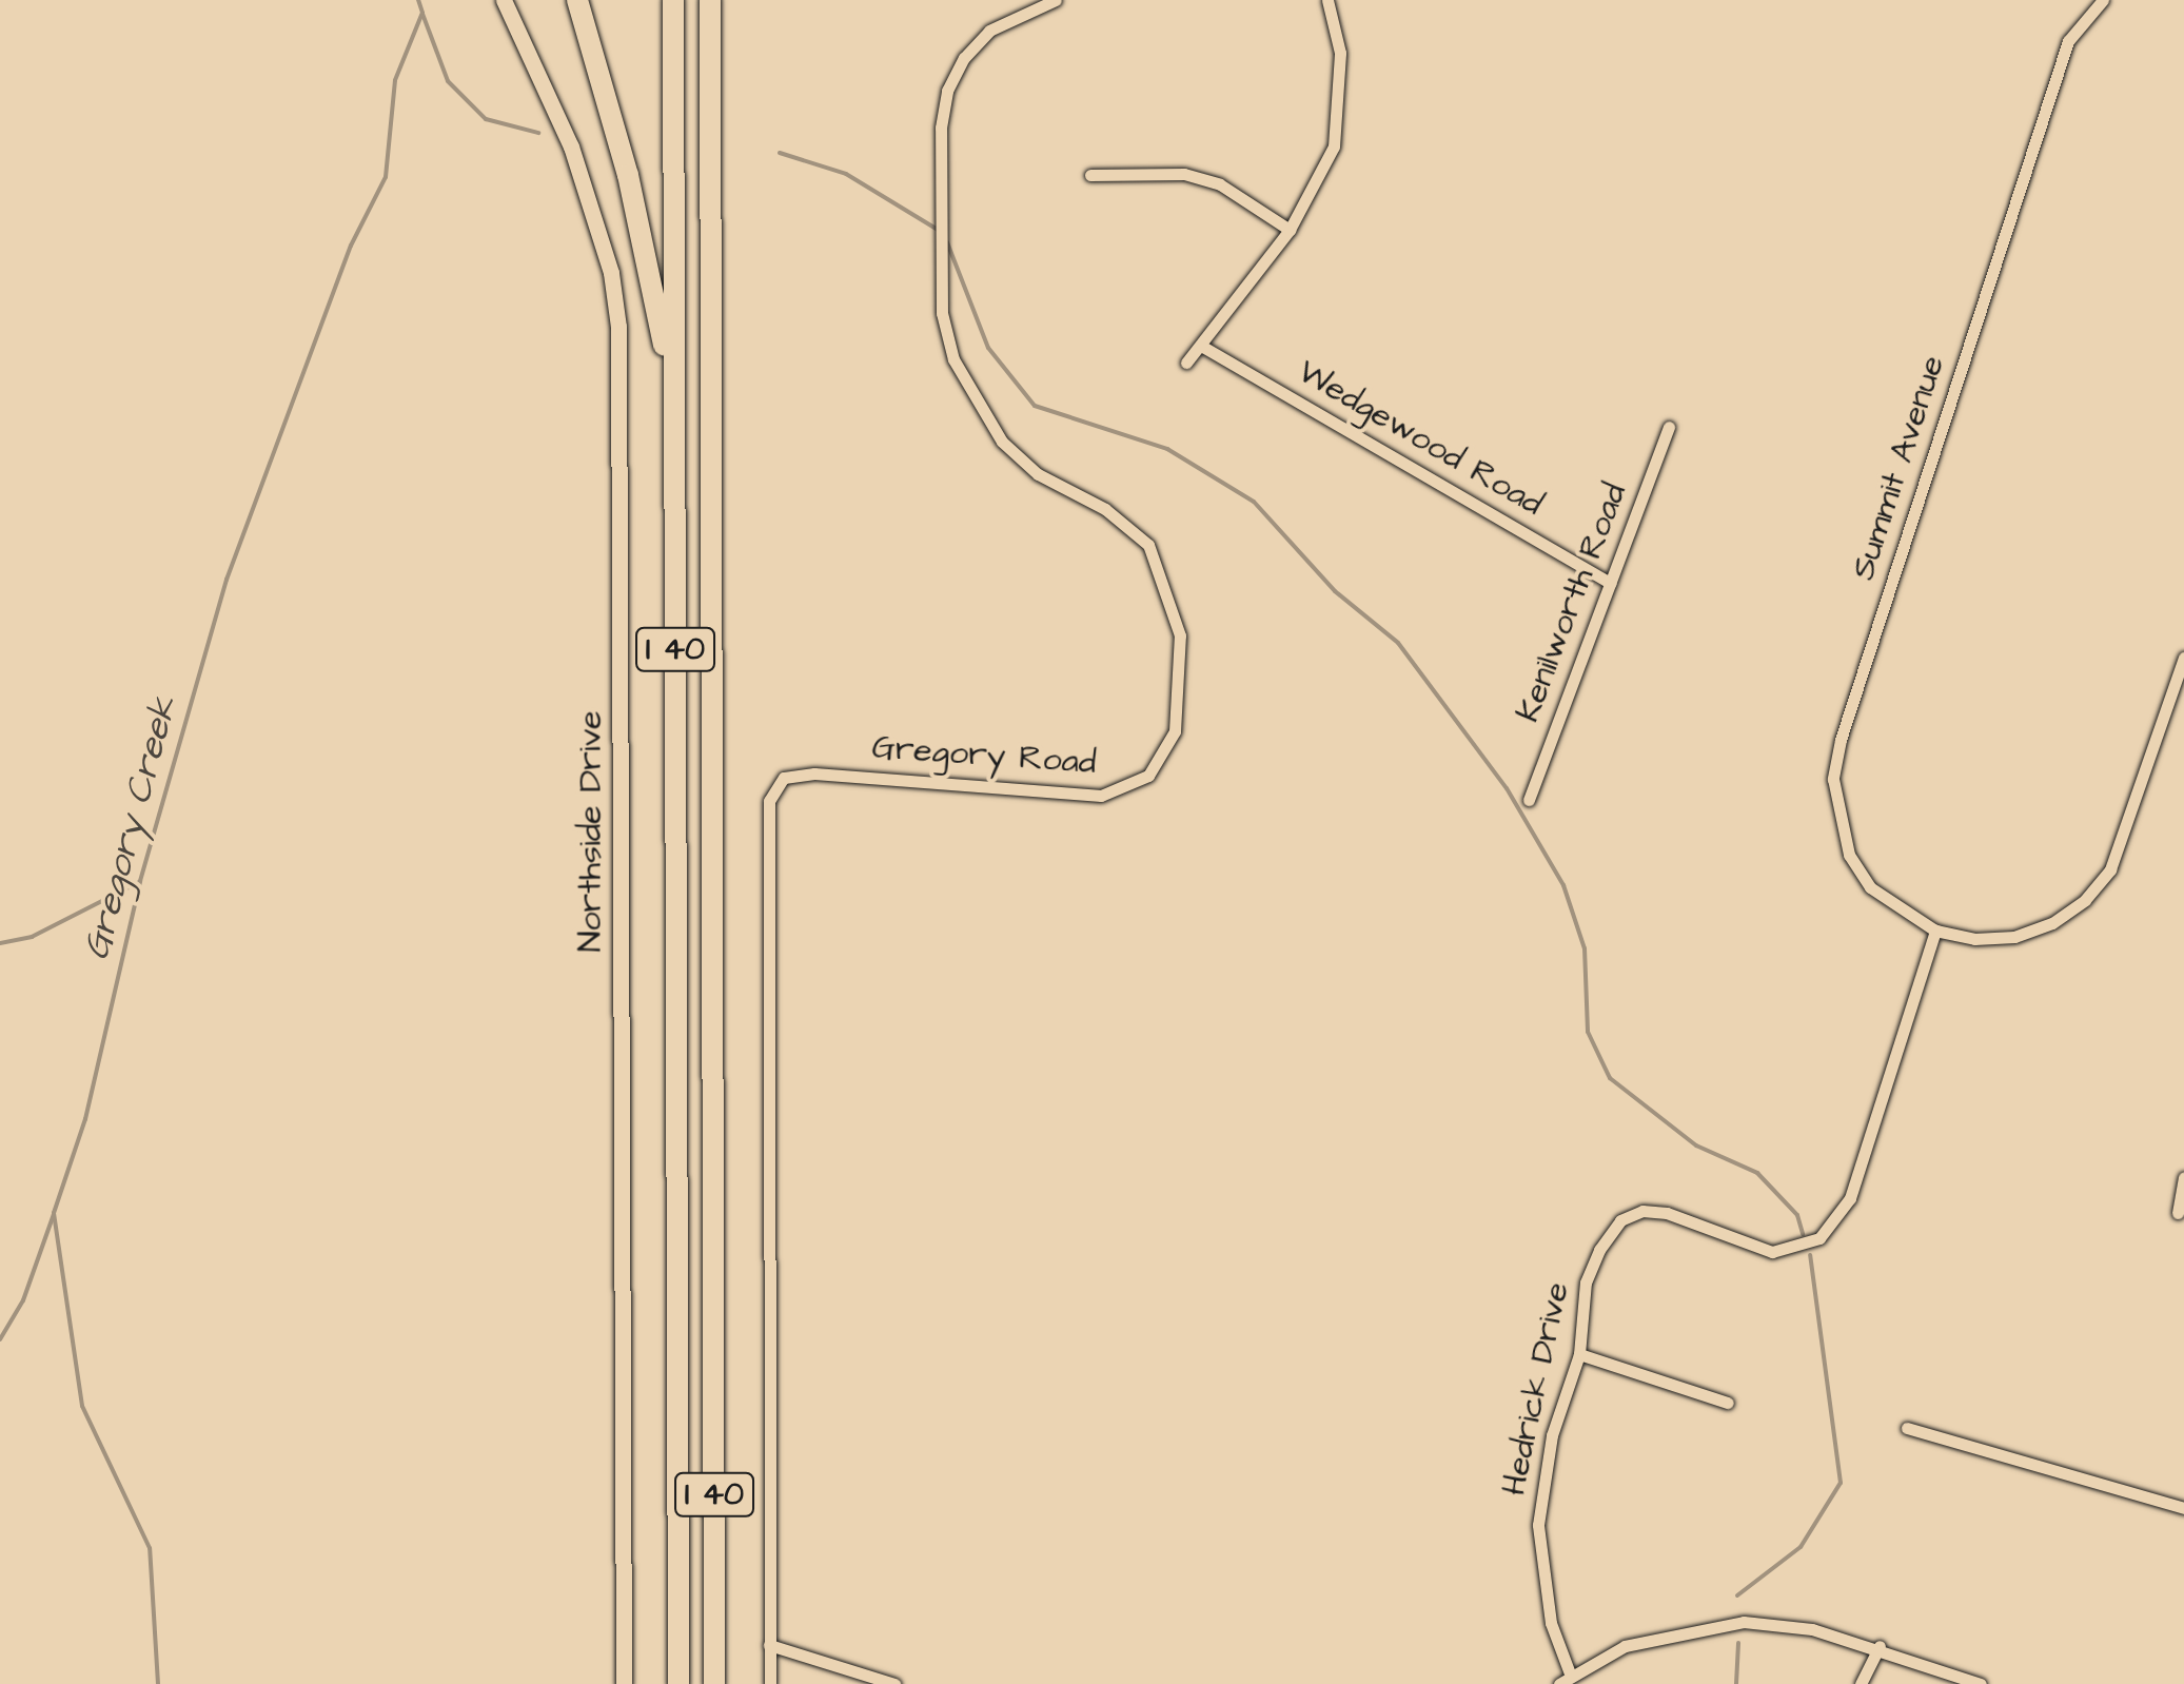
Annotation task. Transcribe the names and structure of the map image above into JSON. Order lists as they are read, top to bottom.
{
  "streets": {
    "highway": ["I 40"],
    "street": [
      "Wedgewood Road",
      "Summit Avenue",
      "Kenilworth Road",
      "Gregory Road",
      "Northside Drive",
      "Hedrick Drive"
    ]
  },
  "crossings": [
    ["Wedgewood Road", "Kenilworth Road"],
    ["Summit Avenue", "Hedrick Drive"]
  ],
  "water": ["Gregory Creek"]
}
